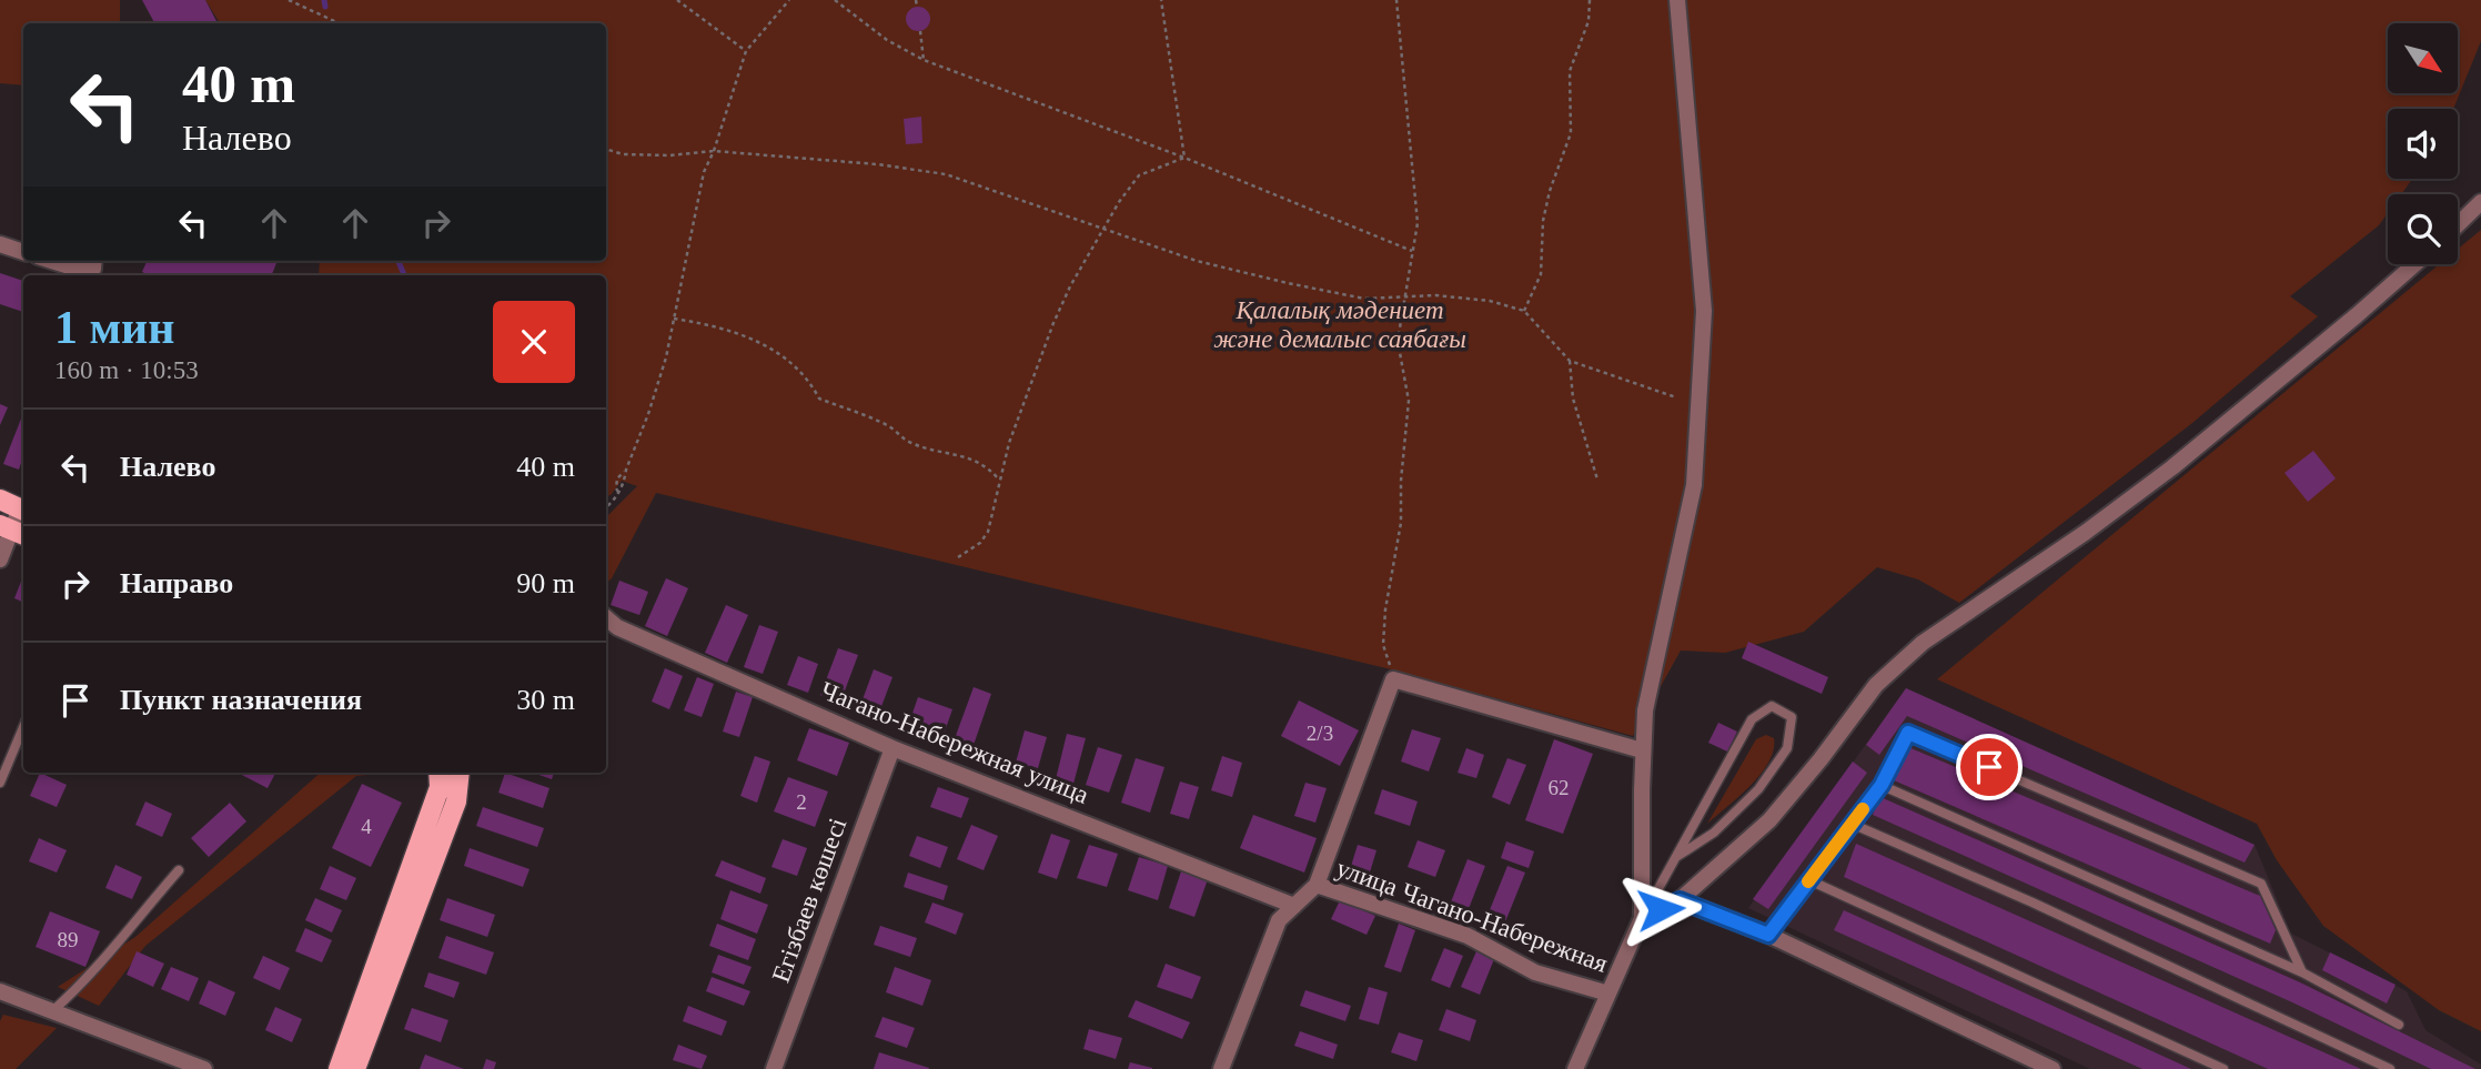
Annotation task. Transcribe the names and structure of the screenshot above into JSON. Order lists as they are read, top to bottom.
{
  "streets": {
    "street": ["Чагано-Набережная улица", "Егізбаев көшесі", "улица Чагано-Набережная"]
  },
  "crossings": [
    ["Чагано-Набережная улица", "Егізбаев көшесі"]
  ],
  "parks": ["Қалалық мәдениет және демалыс саябағы"],
  "house_numbers": [
    "2/3",
    "62",
    "2",
    "4",
    "89"
  ],
  "north": "bottom right",
  "page": {
    "turn": ["40 m", "Налево"],
    "heading": ["1 мин", "160 m · 10:53"],
    "list": [
      {
        "name": "Налево",
        "value": "40 m"
      },
      {
        "name": "Направо",
        "value": "90 m"
      },
      {
        "name": "Пункт назначения",
        "value": "30 m"
      }
    ]
  }
}
